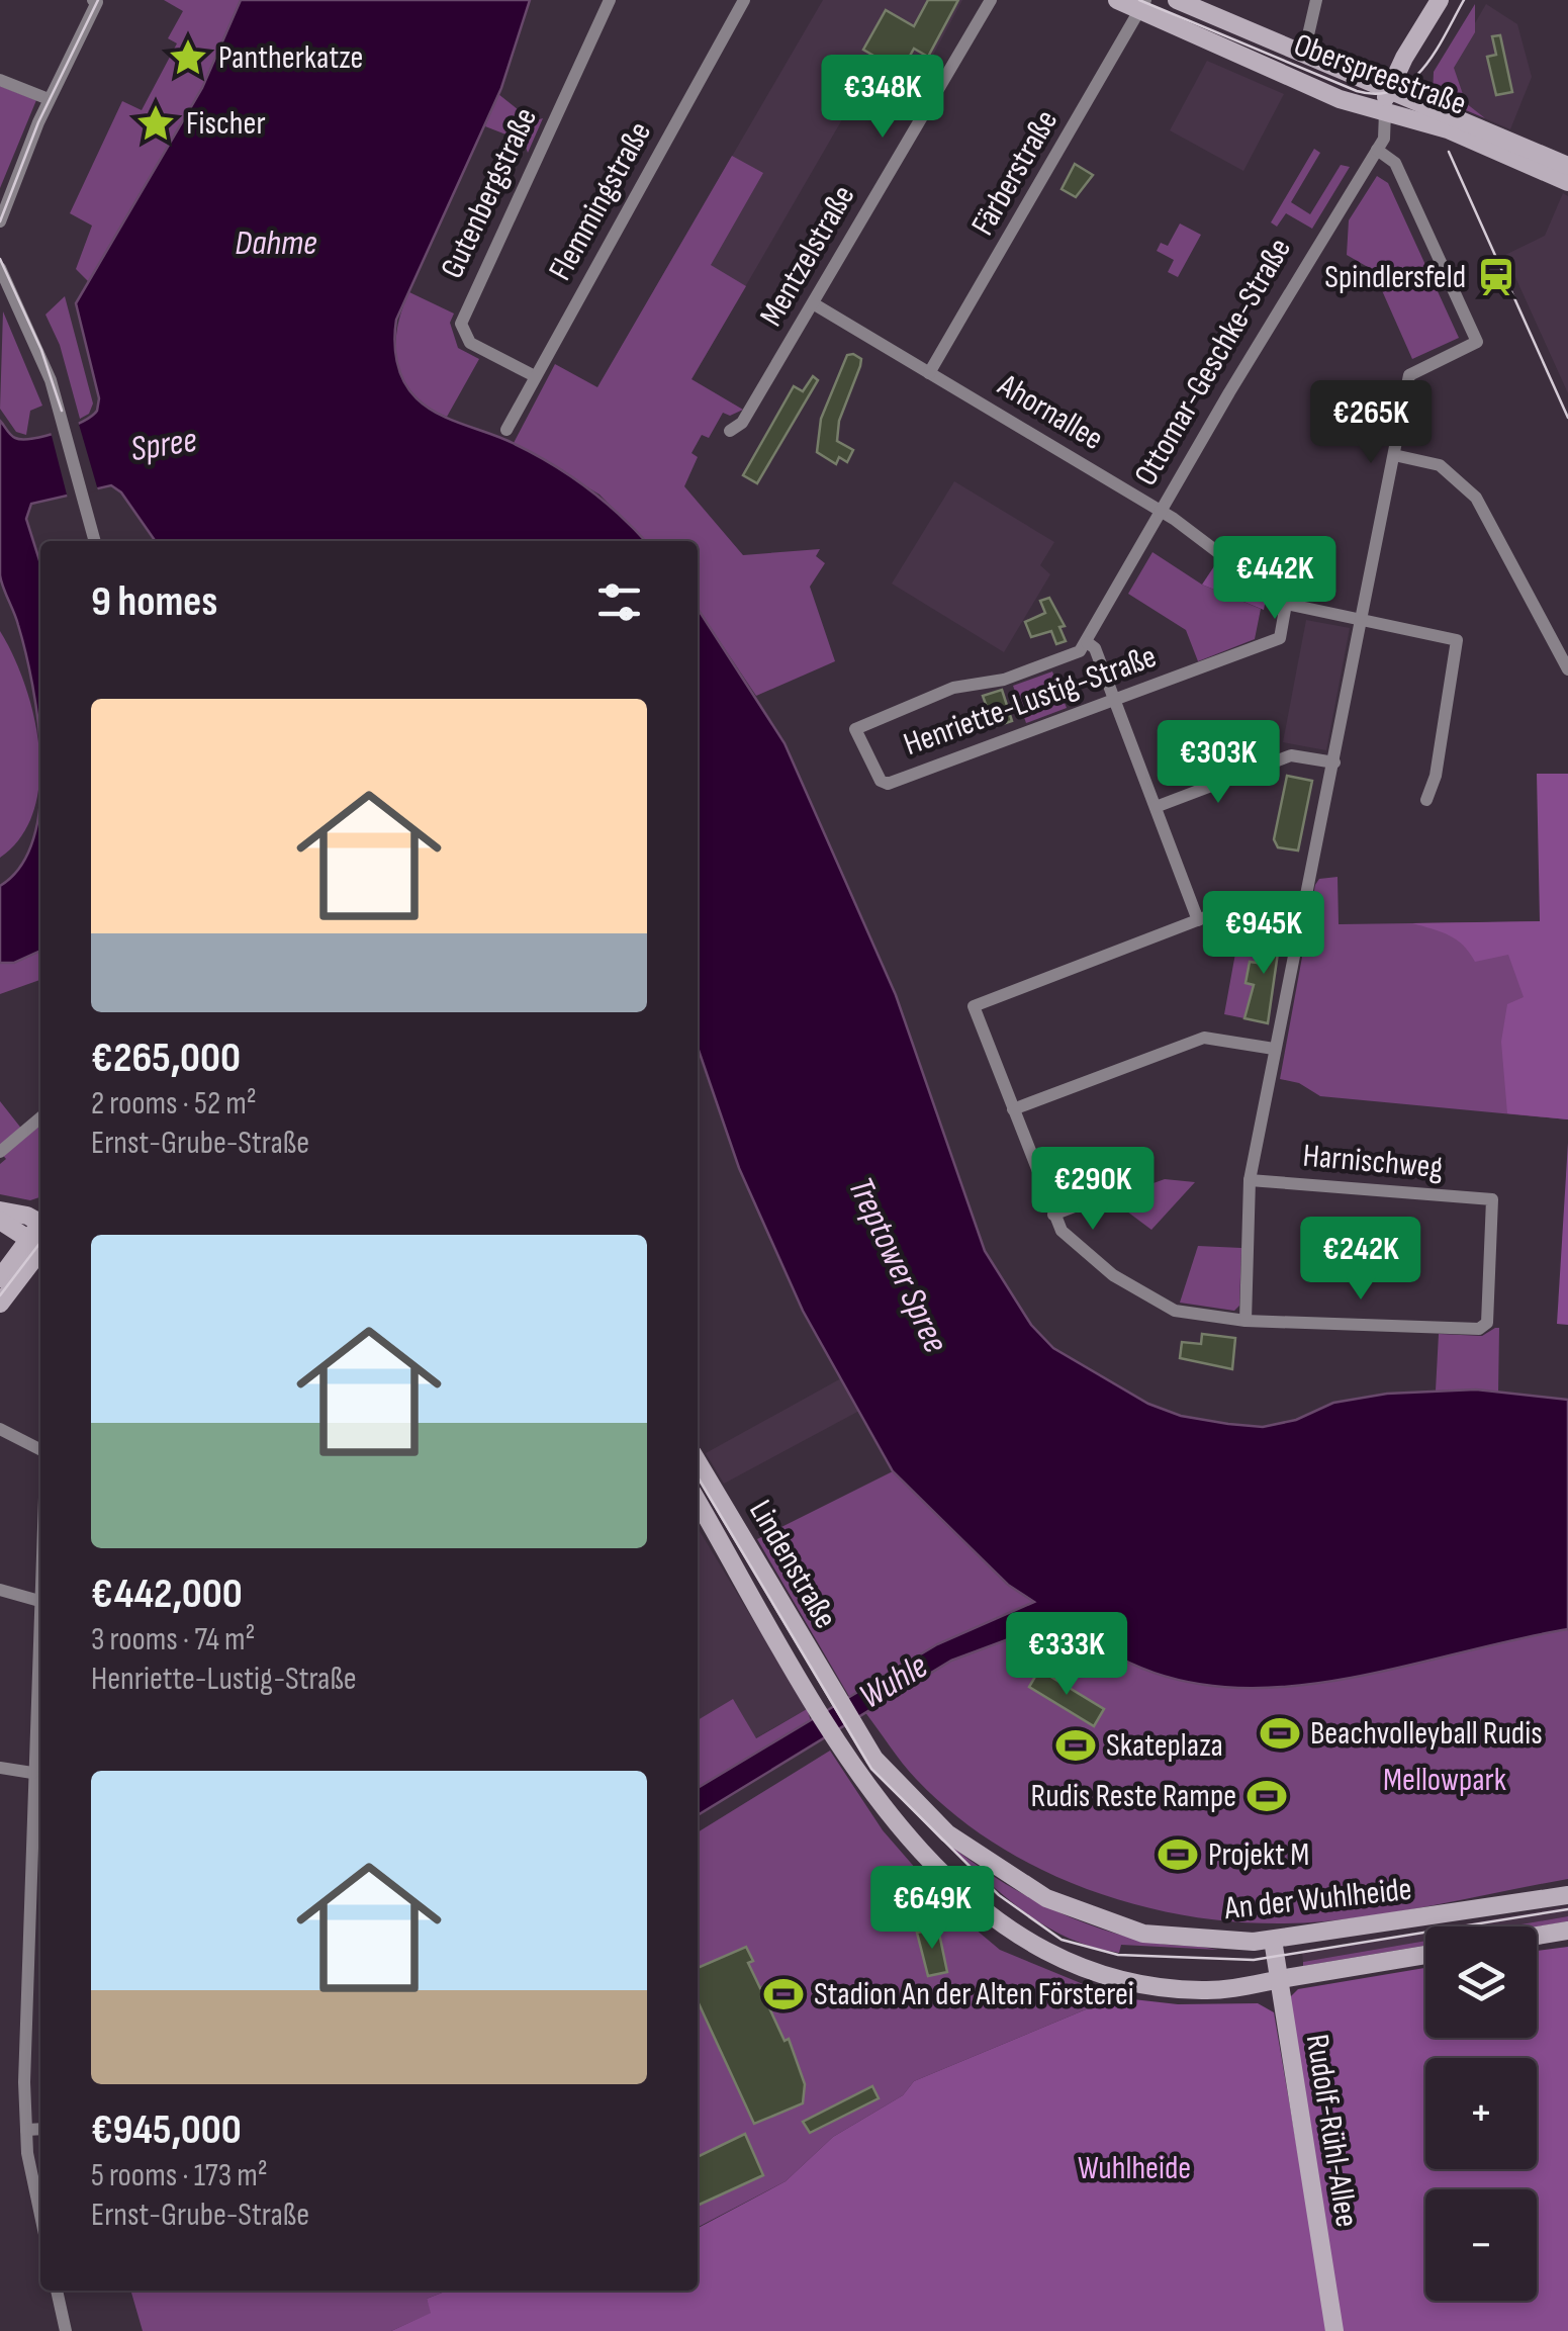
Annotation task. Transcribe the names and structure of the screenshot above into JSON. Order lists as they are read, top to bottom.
{
  "streets": {
    "main road": [
      "Oberspreestraße",
      "Ottomar-Geschke-Straße",
      "Lindenstraße",
      "An der Wuhlheide",
      "Rudolf-Rühl-Allee"
    ],
    "street": [
      "Färberstraße",
      "Gutenbergstraße",
      "Flemmingstraße",
      "Mentzelstraße",
      "Ahornallee",
      "Henriette-Lustig-Straße",
      "Harnischweg"
    ]
  },
  "crossings": [
    ["Oberspreestraße", "Färberstraße"],
    ["Oberspreestraße", "Ottomar-Geschke-Straße"],
    ["Färberstraße", "Ahornallee"],
    ["Gutenbergstraße", "Flemmingstraße"],
    ["Mentzelstraße", "Ahornallee"],
    ["Ottomar-Geschke-Straße", "Ahornallee"],
    ["Ottomar-Geschke-Straße", "Henriette-Lustig-Straße"],
    ["Ahornallee", "Henriette-Lustig-Straße"],
    ["Lindenstraße", "An der Wuhlheide"],
    ["An der Wuhlheide", "Rudolf-Rühl-Allee"]
  ],
  "water": [
    "Dahme",
    "Spree",
    "Treptower Spree",
    "Wuhle"
  ],
  "parks": ["Mellowpark", "Wuhlheide"],
  "places": {
    "place": ["Pantherkatze", "Fischer"],
    "station": ["Spindlersfeld"],
    "sports": [
      "Beachvolleyball Rudis",
      "Skateplaza",
      "Rudis Reste Rampe",
      "Projekt M",
      "Stadion An der Alten Försterei"
    ]
  },
  "page": {
    "price": [
      "€348K",
      "€265K",
      "€442K",
      "€303K",
      "€945K",
      "€290K",
      "€242K",
      "€333K",
      "€649K"
    ],
    "heading": "9 homes",
    "list": [
      {
        "name": "€265,000",
        "note": "2 rooms · 52 m² · Ernst-Grube-Straße"
      },
      {
        "name": "€442,000",
        "note": "3 rooms · 74 m² · Henriette-Lustig-Straße"
      },
      {
        "name": "€945,000",
        "note": "5 rooms · 173 m² · Ernst-Grube-Straße"
      }
    ],
    "map_buttons": ["+", "−"]
  }
}
